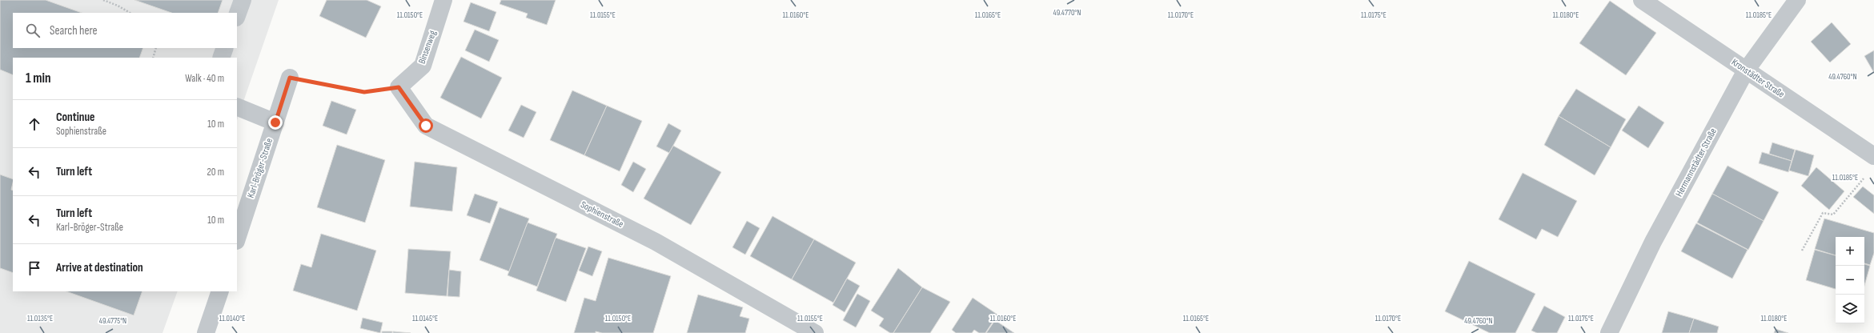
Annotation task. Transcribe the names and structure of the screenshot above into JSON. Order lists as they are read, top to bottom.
{
  "streets": {
    "street": [
      "Binsenweg",
      "Kronstädter Straße",
      "Hermannstädter Straße",
      "Karl-Bröger-Straße",
      "Sophienstraße"
    ]
  },
  "crossings": [
    ["Binsenweg", "Sophienstraße"],
    ["Kronstädter Straße", "Hermannstädter Straße"]
  ],
  "page": {
    "search": "Search here",
    "heading": ["1 min", "Walk · 40 m"],
    "list": [
      ["Continue", "Sophienstraße", "10 m"],
      ["Turn left", "20 m"],
      ["Turn left", "Karl-Bröger-Straße", "10 m"],
      "Arrive at destination"
    ],
    "map_buttons": ["+", "−"]
  },
  "coordinates": [
    "49.4770°N",
    "11.0185°E",
    "11.0150°E",
    "11.0155°E",
    "11.0160°E",
    "11.0165°E",
    "11.0170°E",
    "11.0180°E",
    "11.0175°E",
    "49.4760°N",
    "11.0135°E",
    "11.0140°E",
    "11.0145°E",
    "49.4775°N"
  ]
}
